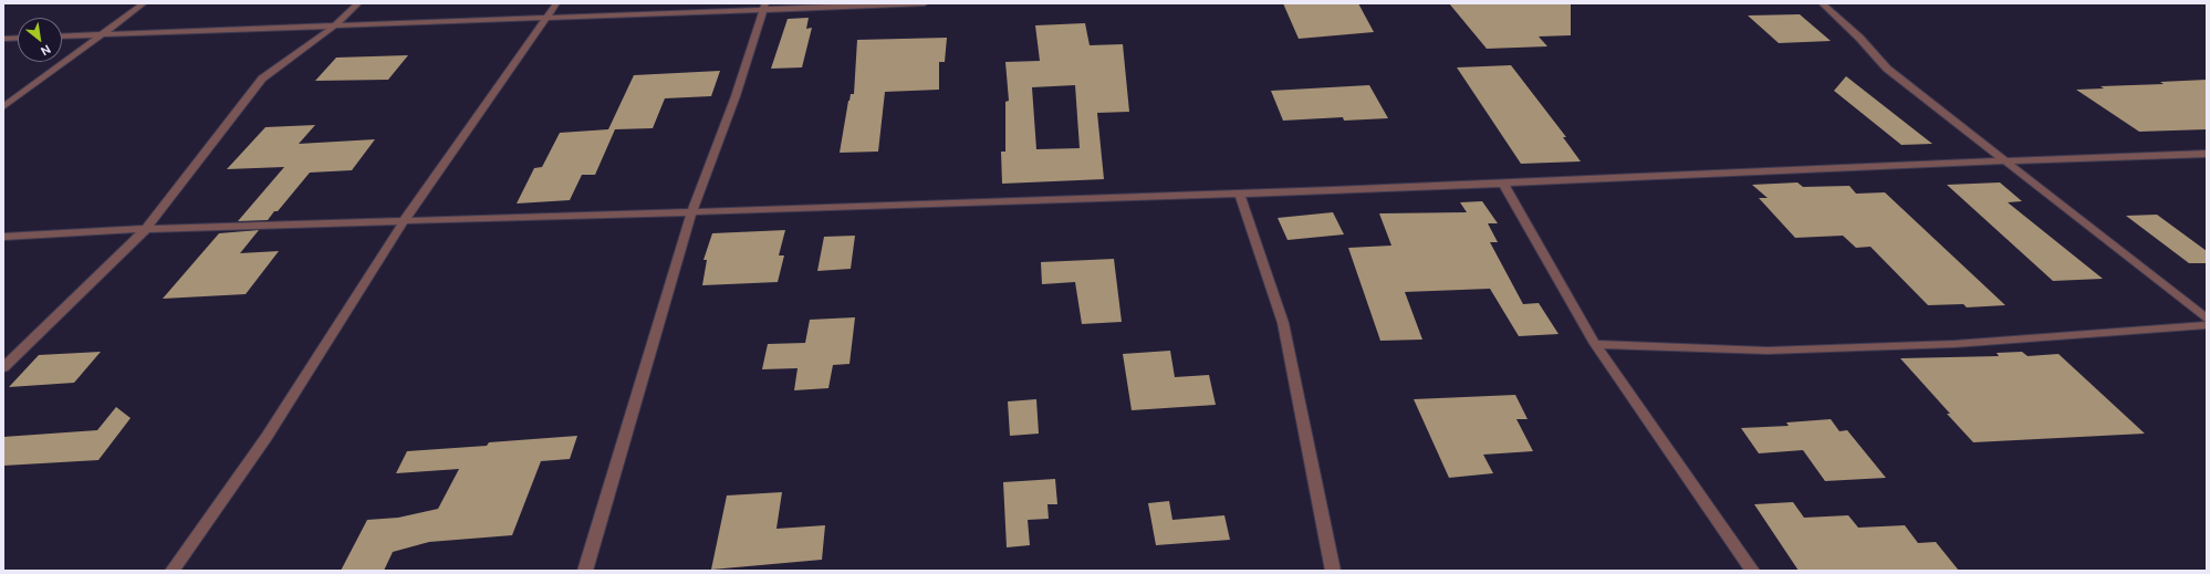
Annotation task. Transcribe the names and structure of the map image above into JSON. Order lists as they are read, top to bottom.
{
  "north": "bottom right"
}
